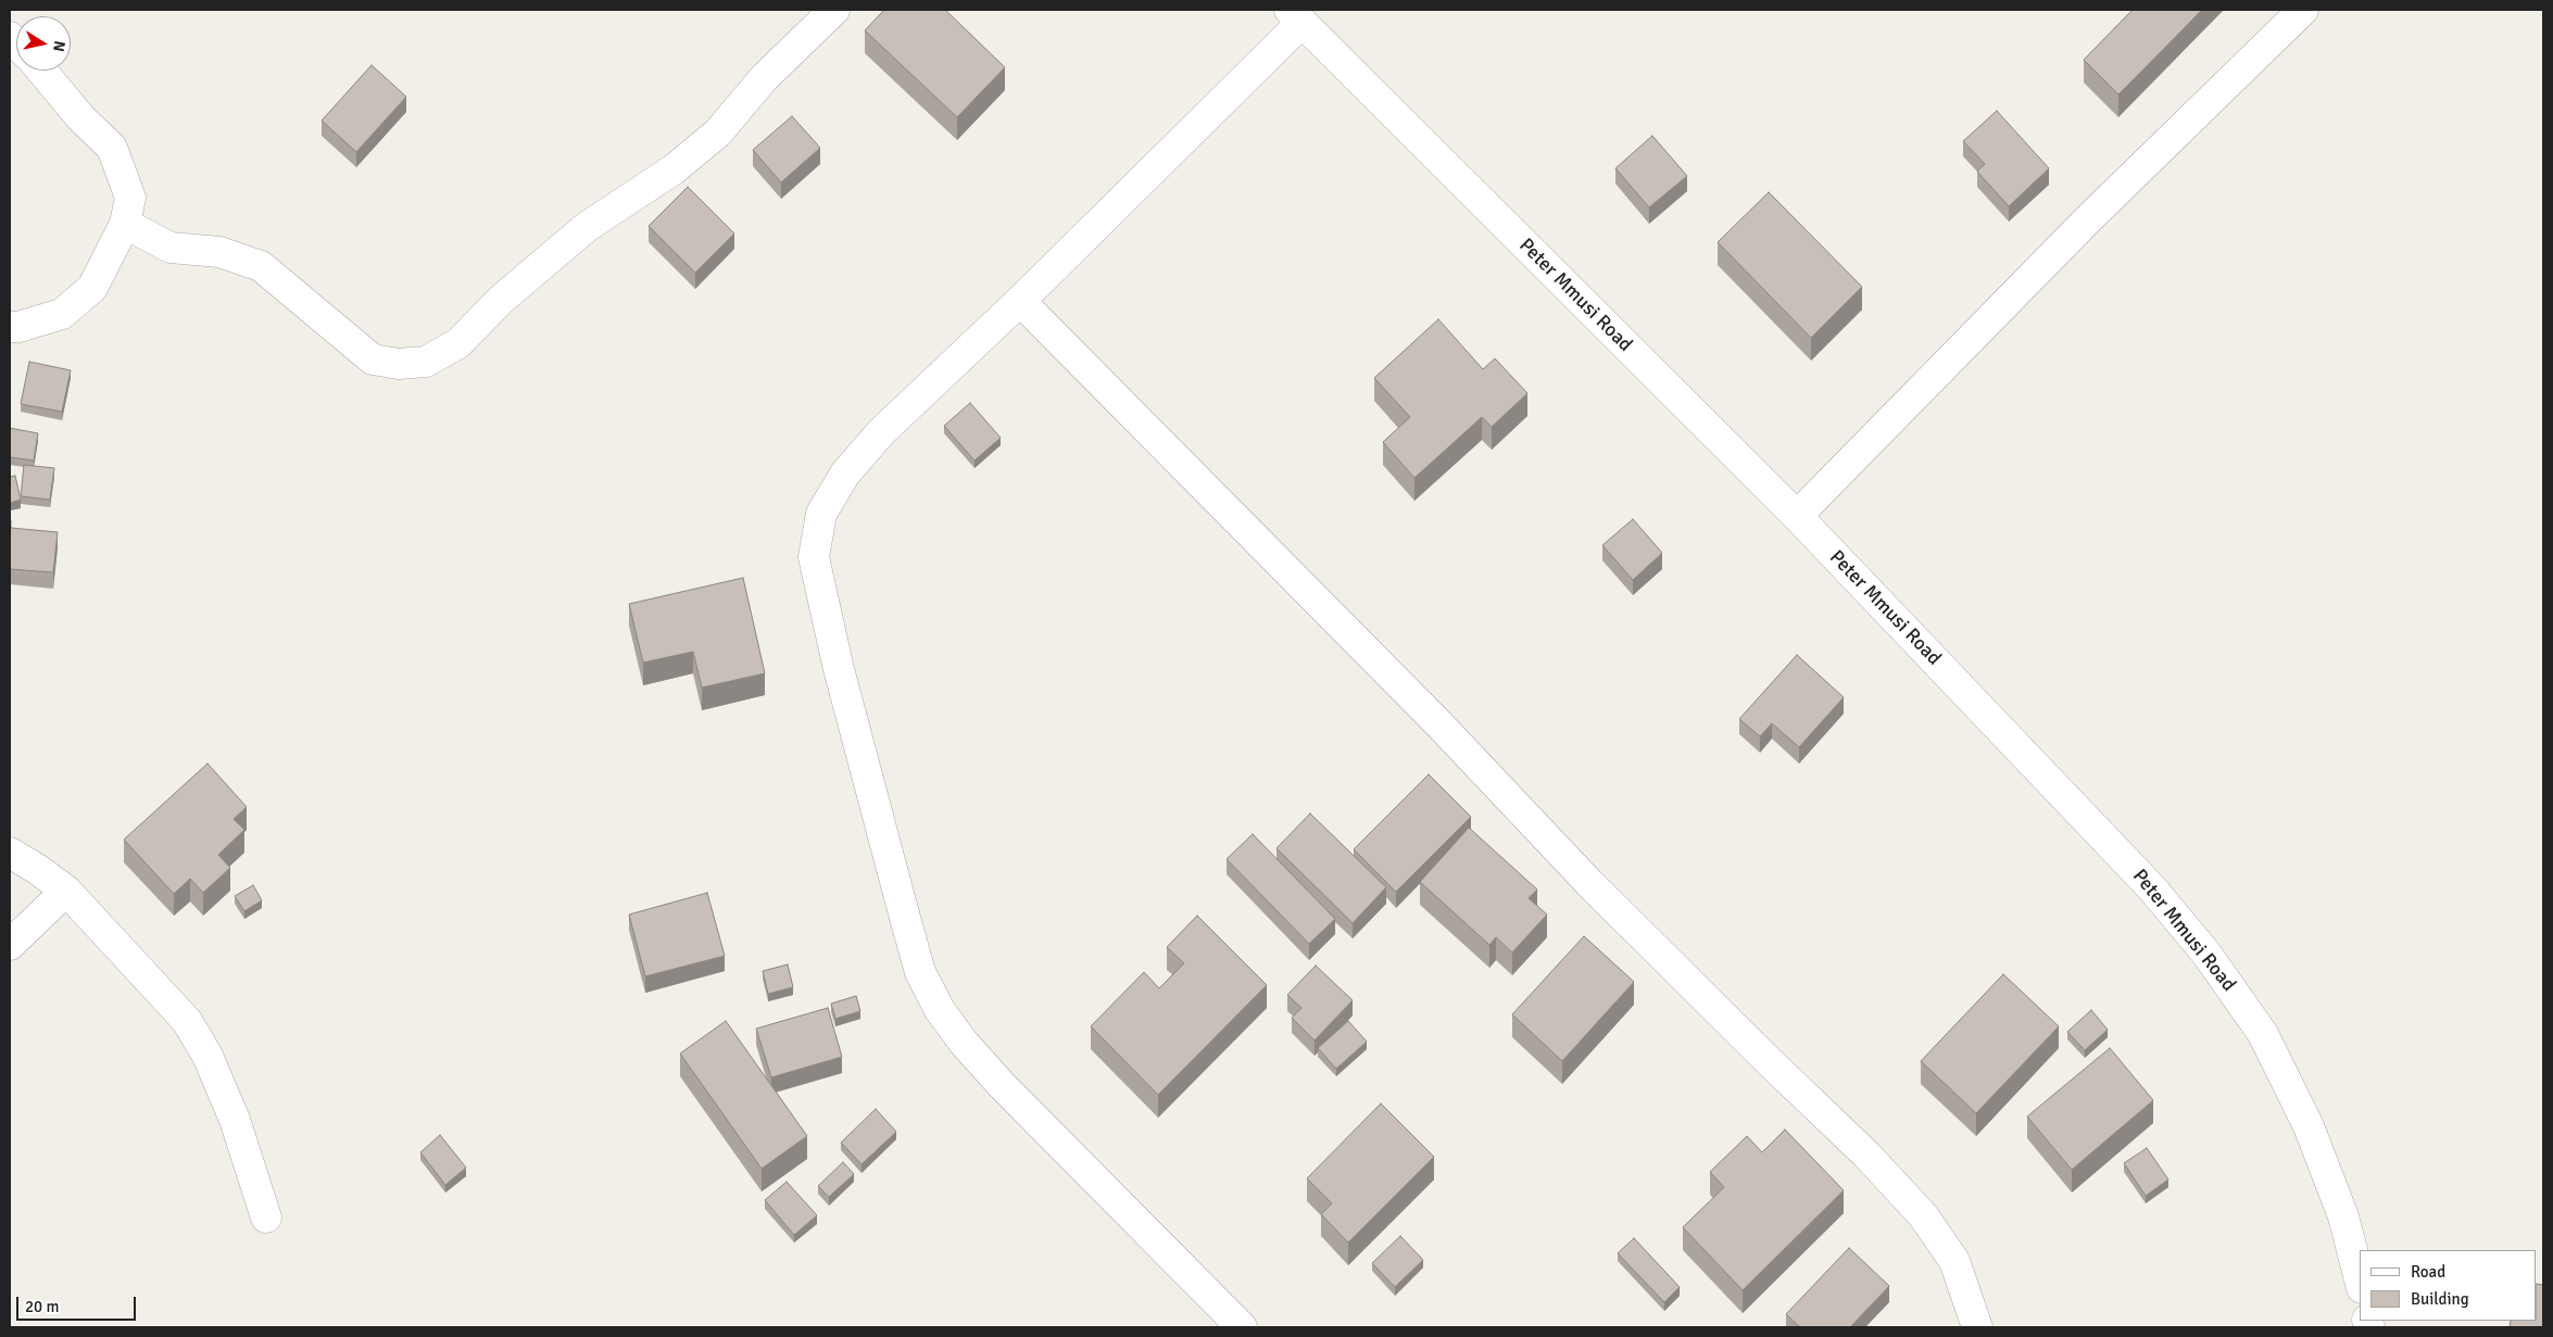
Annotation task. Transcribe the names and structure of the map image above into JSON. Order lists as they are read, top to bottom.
{
  "streets": {
    "street": ["Peter Mmusi Road"]
  },
  "legend": ["Road", "Building"],
  "scale_bar": "20 m",
  "north": "right"
}
